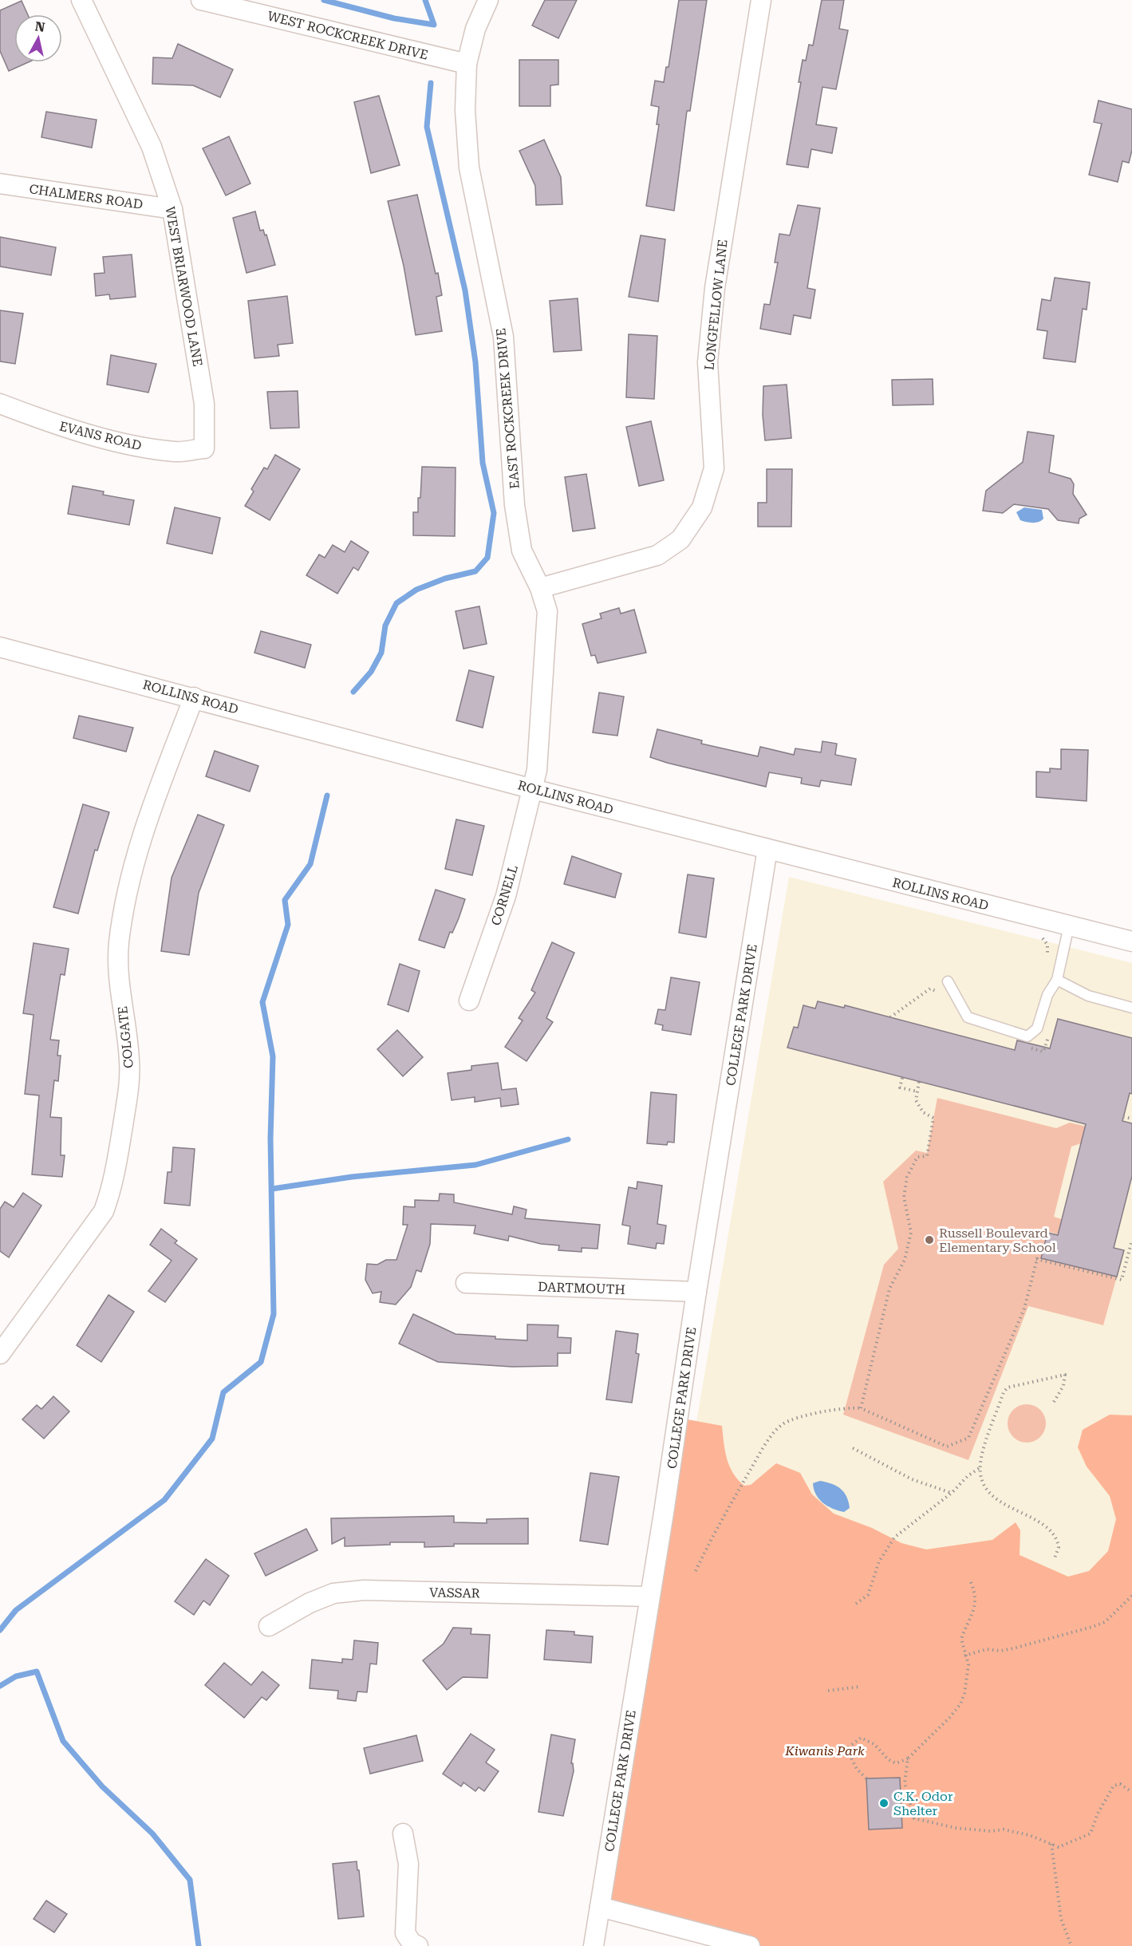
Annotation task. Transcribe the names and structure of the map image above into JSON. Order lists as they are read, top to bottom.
{
  "streets": {
    "street": [
      "WEST ROCKCREEK DRIVE",
      "CHALMERS ROAD",
      "WEST BRIARWOOD LANE",
      "LONGFELLOW LANE",
      "EAST ROCKCREEK DRIVE",
      "EVANS ROAD",
      "ROLLINS ROAD",
      "CORNELL",
      "COLLEGE PARK DRIVE",
      "COLGATE",
      "DARTMOUTH",
      "VASSAR"
    ]
  },
  "crossings": [
    ["WEST ROCKCREEK DRIVE", "EAST ROCKCREEK DRIVE"],
    ["CHALMERS ROAD", "WEST BRIARWOOD LANE"],
    ["WEST BRIARWOOD LANE", "EVANS ROAD"],
    ["LONGFELLOW LANE", "EAST ROCKCREEK DRIVE"],
    ["EAST ROCKCREEK DRIVE", "ROLLINS ROAD"],
    ["EAST ROCKCREEK DRIVE", "CORNELL"],
    ["ROLLINS ROAD", "CORNELL"],
    ["ROLLINS ROAD", "COLLEGE PARK DRIVE"],
    ["ROLLINS ROAD", "COLGATE"],
    ["COLLEGE PARK DRIVE", "DARTMOUTH"],
    ["COLLEGE PARK DRIVE", "VASSAR"]
  ],
  "parks": ["Kiwanis Park"],
  "places": ["Russell Boulevard Elementary School", "C.K. Odor Shelter"],
  "north": "top"
}
